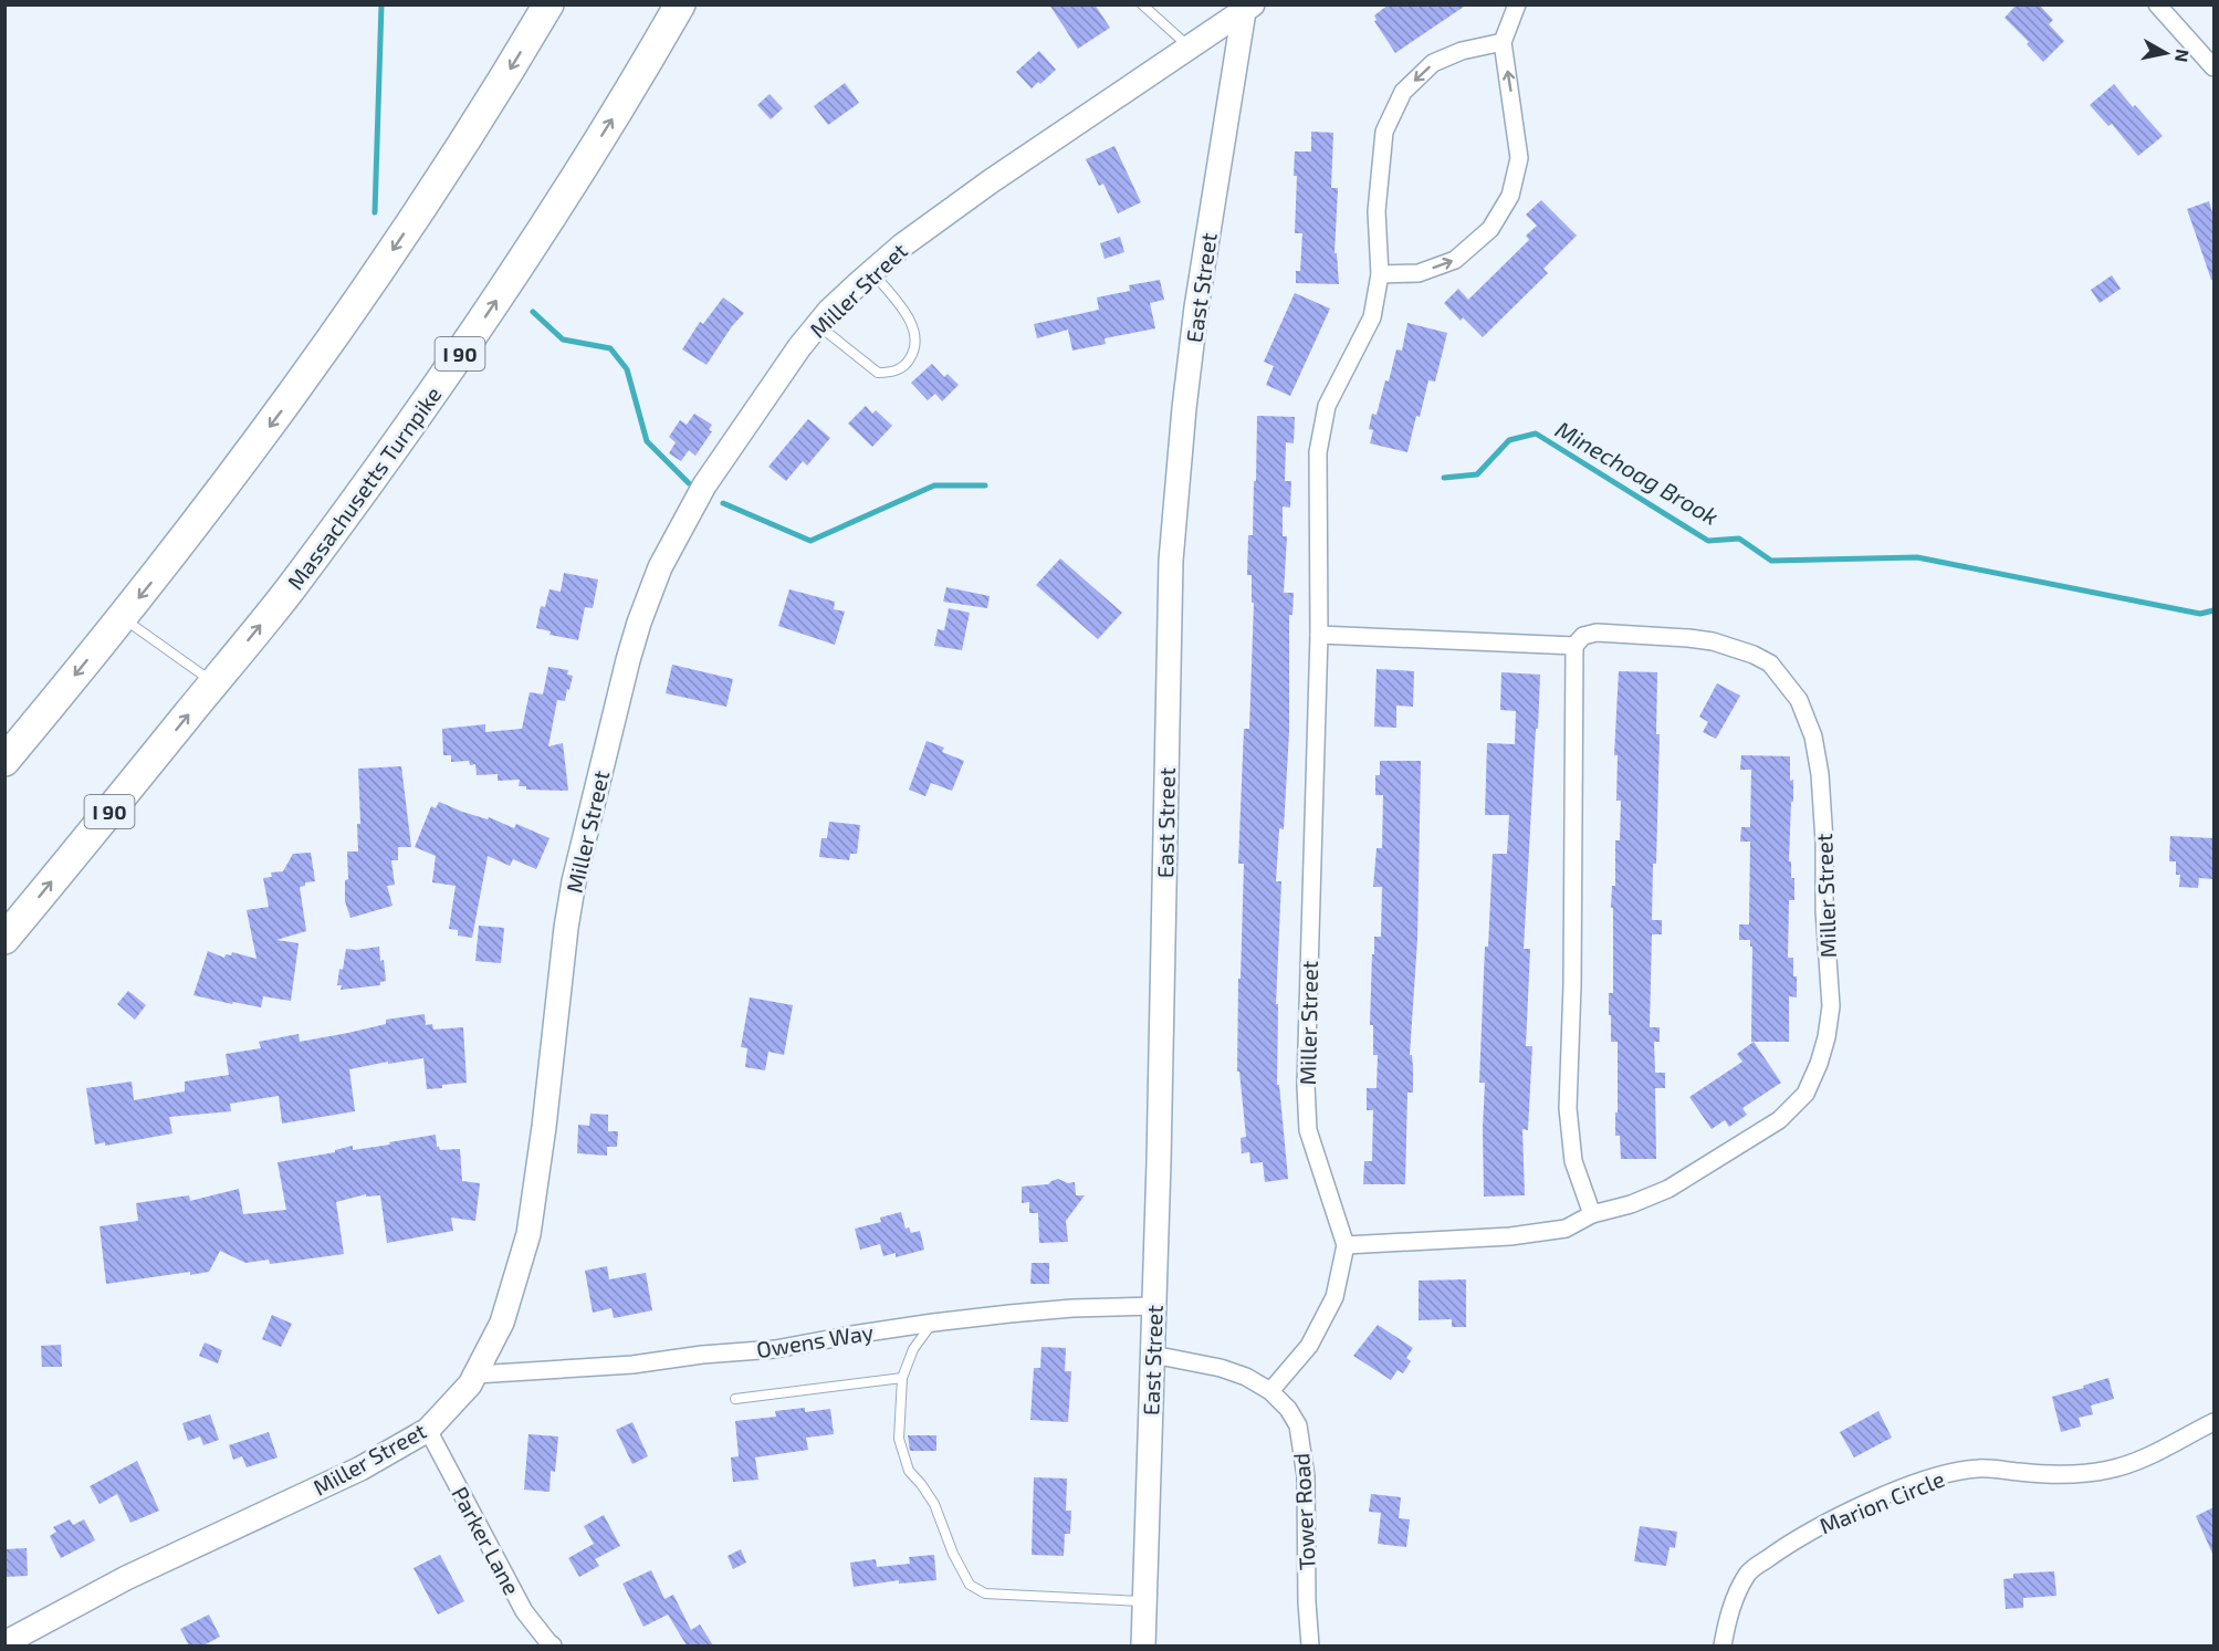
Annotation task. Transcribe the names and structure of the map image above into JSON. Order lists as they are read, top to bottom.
{
  "streets": {
    "highway": ["I 90", "Massachusetts Turnpike"],
    "street": [
      "East Street",
      "Miller Street",
      "Owens Way",
      "Marion Circle",
      "Tower Road",
      "Parker Lane"
    ]
  },
  "crossings": [
    ["East Street", "Miller Street"],
    ["East Street", "Owens Way"],
    ["East Street", "Tower Road"],
    ["Miller Street", "Owens Way"],
    ["Miller Street", "Parker Lane"]
  ],
  "water": ["Minechoag Brook"],
  "north": "right"
}
